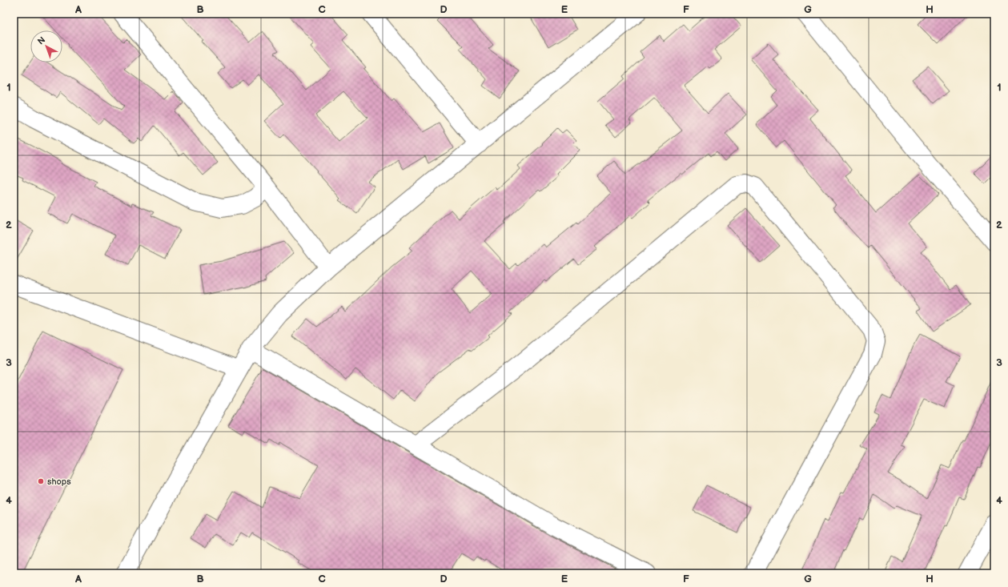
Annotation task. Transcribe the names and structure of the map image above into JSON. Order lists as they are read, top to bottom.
{
  "places": ["shops"],
  "north": "top left",
  "grid": {
    "columns": [
      "A",
      "B",
      "C",
      "D",
      "E",
      "F",
      "G",
      "H"
    ],
    "rows": [
      "1",
      "2",
      "3",
      "4"
    ]
  }
}
